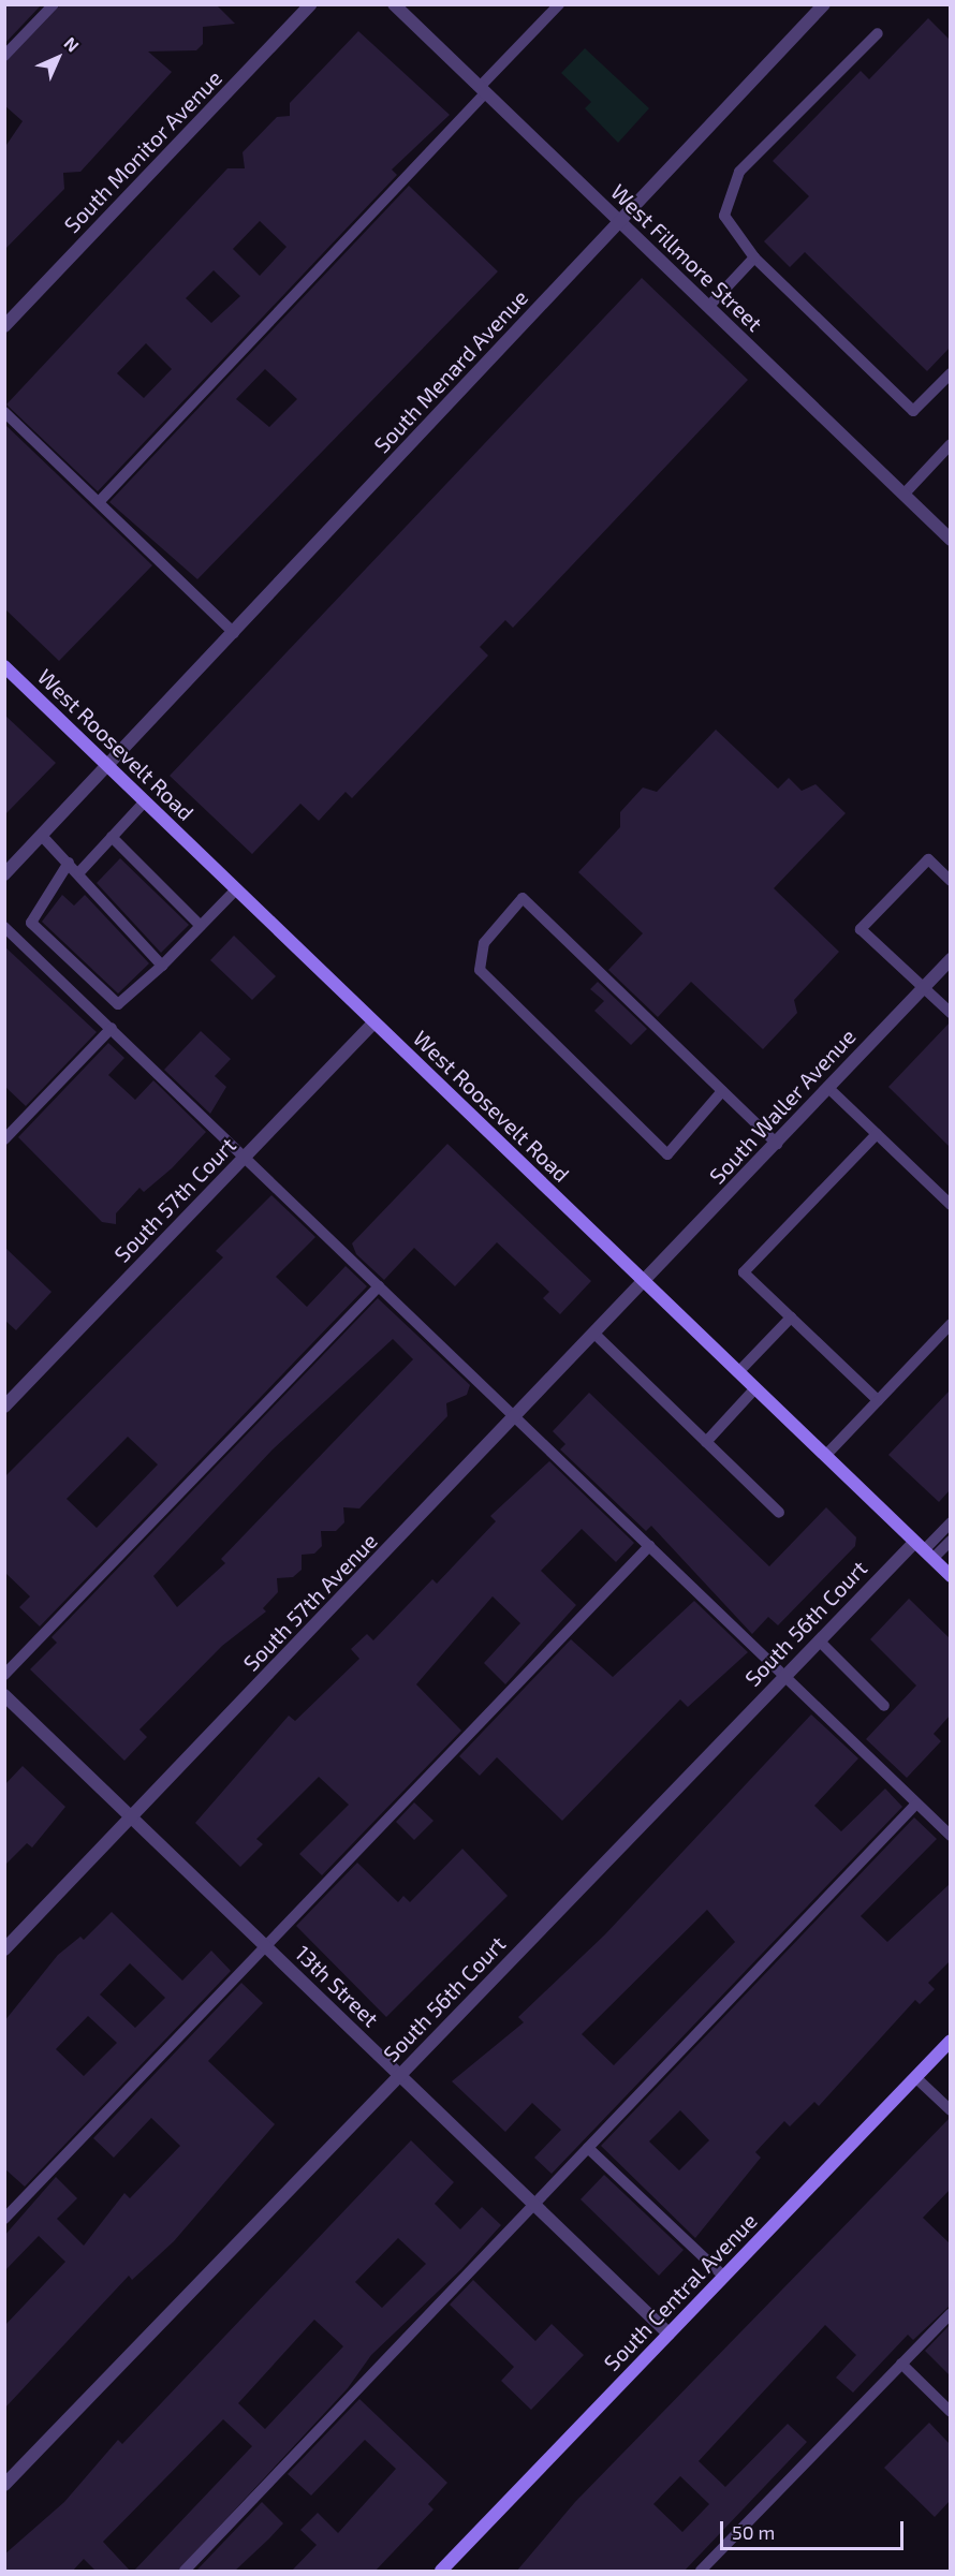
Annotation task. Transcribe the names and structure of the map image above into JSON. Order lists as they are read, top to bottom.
{
  "streets": {
    "main road": ["West Roosevelt Road", "South Central Avenue"],
    "street": [
      "South Monitor Avenue",
      "West Fillmore Street",
      "South Menard Avenue",
      "South Waller Avenue",
      "South 57th Court",
      "South 57th Avenue",
      "South 56th Court",
      "13th Street"
    ]
  },
  "crossings": [
    ["West Fillmore Street", "South Menard Avenue"],
    ["South Menard Avenue", "West Roosevelt Road"],
    ["West Roosevelt Road", "South Waller Avenue"],
    ["West Roosevelt Road", "South 57th Court"],
    ["West Roosevelt Road", "South 57th Avenue"],
    ["West Roosevelt Road", "South 56th Court"],
    ["South Waller Avenue", "South 57th Avenue"],
    ["South 57th Avenue", "13th Street"],
    ["South 56th Court", "13th Street"],
    ["13th Street", "South Central Avenue"]
  ],
  "scale_bar": "50 m",
  "north": "top right"
}
